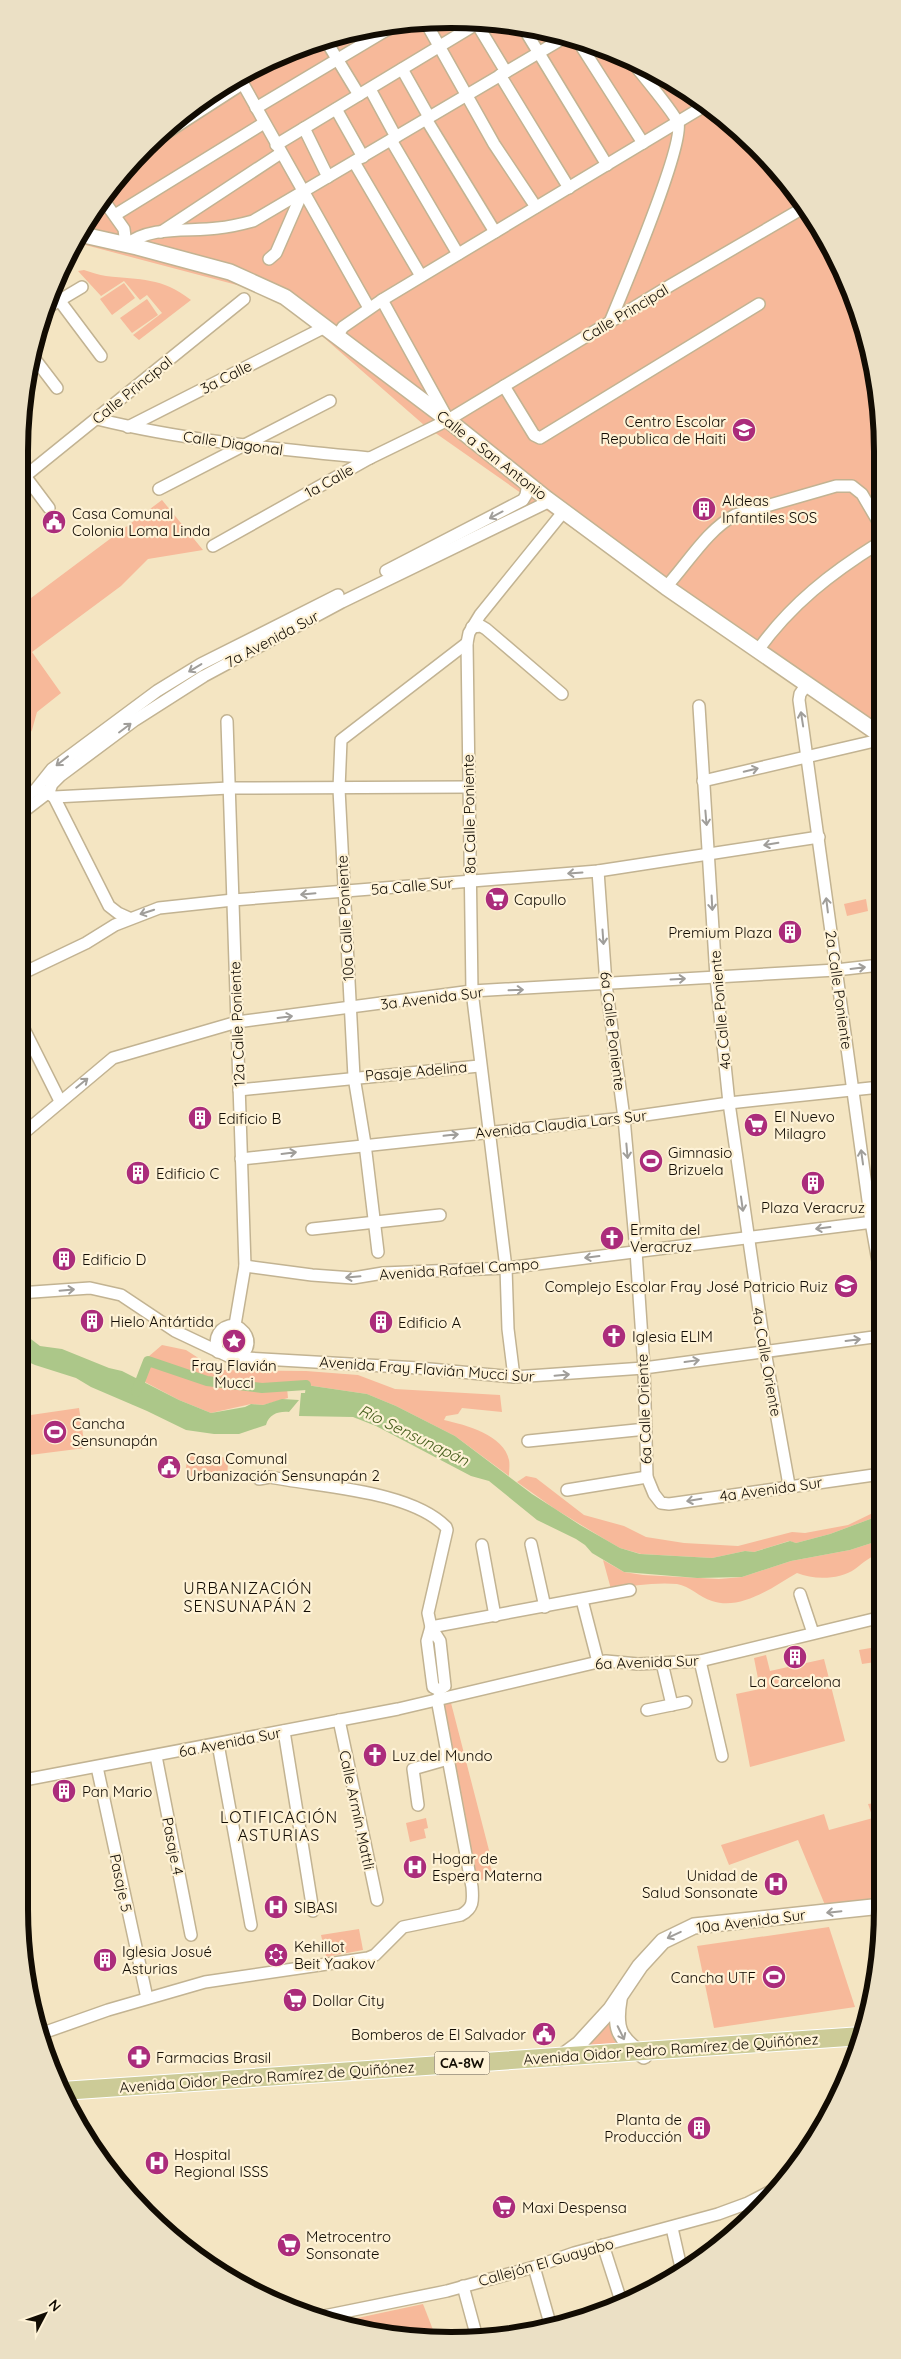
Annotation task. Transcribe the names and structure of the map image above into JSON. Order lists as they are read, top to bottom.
{
  "streets": {
    "main road": ["Avenida Oidor Pedro Ramírez de Quiñónez", "CA-8W"],
    "street": [
      "Calle Principal",
      "3a Calle",
      "Calle Diagonal",
      "Calle a San Antonio",
      "1a Calle",
      "7a Avenida Sur",
      "8a Calle Poniente",
      "5a Calle Sur",
      "10a Calle Poniente",
      "2a Calle Poniente",
      "3a Avenida Sur",
      "4a Calle Poniente",
      "12a Calle Poniente",
      "6a Calle Poniente",
      "Pasaje Adelina",
      "Avenida Claudia Lars Sur",
      "Avenida Rafael Campo",
      "4a Calle Oriente",
      "Avenida Fray Flavián Mucci Sur",
      "6a Calle Oriente",
      "4a Avenida Sur",
      "6a Avenida Sur",
      "Calle Armín Mattli",
      "Pasaje 4",
      "Pasaje 5",
      "10a Avenida Sur",
      "Callejón El Guayabo"
    ]
  },
  "crossings": [
    ["Calle Principal", "Calle Diagonal"],
    ["Calle Principal", "Calle a San Antonio"],
    ["Calle Principal", "1a Calle"],
    ["3a Calle", "Calle Diagonal"],
    ["3a Calle", "Calle a San Antonio"],
    ["Calle Diagonal", "1a Calle"],
    ["Calle a San Antonio", "1a Calle"],
    ["Calle a San Antonio", "7a Avenida Sur"],
    ["Calle a San Antonio", "8a Calle Poniente"],
    ["Calle a San Antonio", "2a Calle Poniente"],
    ["8a Calle Poniente", "5a Calle Sur"],
    ["8a Calle Poniente", "10a Calle Poniente"],
    ["8a Calle Poniente", "3a Avenida Sur"],
    ["8a Calle Poniente", "Pasaje Adelina"],
    ["8a Calle Poniente", "Avenida Claudia Lars Sur"],
    ["8a Calle Poniente", "Avenida Rafael Campo"],
    ["8a Calle Poniente", "Avenida Fray Flavián Mucci Sur"],
    ["5a Calle Sur", "10a Calle Poniente"],
    ["5a Calle Sur", "2a Calle Poniente"],
    ["5a Calle Sur", "4a Calle Poniente"],
    ["5a Calle Sur", "12a Calle Poniente"],
    ["5a Calle Sur", "6a Calle Poniente"],
    ["10a Calle Poniente", "3a Avenida Sur"],
    ["10a Calle Poniente", "Pasaje Adelina"],
    ["10a Calle Poniente", "Avenida Claudia Lars Sur"],
    ["2a Calle Poniente", "3a Avenida Sur"],
    ["2a Calle Poniente", "Avenida Claudia Lars Sur"],
    ["3a Avenida Sur", "4a Calle Poniente"],
    ["3a Avenida Sur", "12a Calle Poniente"],
    ["3a Avenida Sur", "6a Calle Poniente"],
    ["4a Calle Poniente", "Avenida Claudia Lars Sur"],
    ["4a Calle Poniente", "Avenida Rafael Campo"],
    ["4a Calle Poniente", "4a Calle Oriente"],
    ["12a Calle Poniente", "Pasaje Adelina"],
    ["12a Calle Poniente", "Avenida Claudia Lars Sur"],
    ["12a Calle Poniente", "Avenida Rafael Campo"],
    ["12a Calle Poniente", "Avenida Fray Flavián Mucci Sur"],
    ["6a Calle Poniente", "Avenida Claudia Lars Sur"],
    ["6a Calle Poniente", "Avenida Rafael Campo"],
    ["6a Calle Poniente", "6a Calle Oriente"],
    ["Avenida Rafael Campo", "4a Calle Oriente"],
    ["Avenida Rafael Campo", "6a Calle Oriente"],
    ["4a Calle Oriente", "Avenida Fray Flavián Mucci Sur"],
    ["4a Calle Oriente", "4a Avenida Sur"],
    ["Avenida Fray Flavián Mucci Sur", "6a Calle Oriente"],
    ["6a Calle Oriente", "4a Avenida Sur"],
    ["6a Avenida Sur", "Calle Armín Mattli"],
    ["6a Avenida Sur", "Pasaje 4"],
    ["6a Avenida Sur", "Pasaje 5"],
    ["10a Avenida Sur", "Avenida Oidor Pedro Ramírez de Quiñónez"]
  ],
  "one_way": [
    "5a Calle Sur",
    "2a Calle Poniente",
    "3a Avenida Sur",
    "4a Calle Poniente",
    "6a Calle Poniente",
    "Avenida Rafael Campo",
    "Avenida Fray Flavián Mucci Sur",
    "4a Avenida Sur"
  ],
  "districts": ["URBANIZACIÓN SENSUNAPÁN 2", "LOTIFICACIÓN ASTURIAS"],
  "water": ["Río Sensunapán"],
  "places": {
    "school or university": ["Centro Escolar Republica de Haiti", "Complejo Escolar Fray José Patricio Ruiz"],
    "building": [
      "Aldeas Infantiles SOS",
      "Premium Plaza",
      "Edificio B",
      "Edificio C",
      "Plaza Veracruz",
      "Edificio D",
      "Hielo Antártida",
      "Edificio A",
      "La Carcelona",
      "Pan Mario",
      "Iglesia Josué Asturias",
      "Planta de Producción"
    ],
    "public building": ["Casa Comunal Colonia Loma Linda", "Casa Comunal Urbanización Sensunapán 2", "Bomberos de El Salvador"],
    "supermarket": [
      "Capullo",
      "El Nuevo Milagro",
      "Dollar City",
      "Maxi Despensa",
      "Metrocentro Sonsonate"
    ],
    "sports": ["Gimnasio Brizuela", "Cancha Sensunapán", "Cancha UTF"],
    "church": ["Ermita del Veracruz", "Iglesia ELIM", "Luz del Mundo"],
    "place": ["Fray Flavián Mucci"],
    "hospital": [
      "Hogar de Espera Materna",
      "Unidad de Salud Sonsonate",
      "SIBASI",
      "Hospital Regional ISSS"
    ],
    "synagogue": ["Kehillot Beit Yaakov"],
    "pharmacy": ["Farmacias Brasil"]
  },
  "north": "top right"
}
